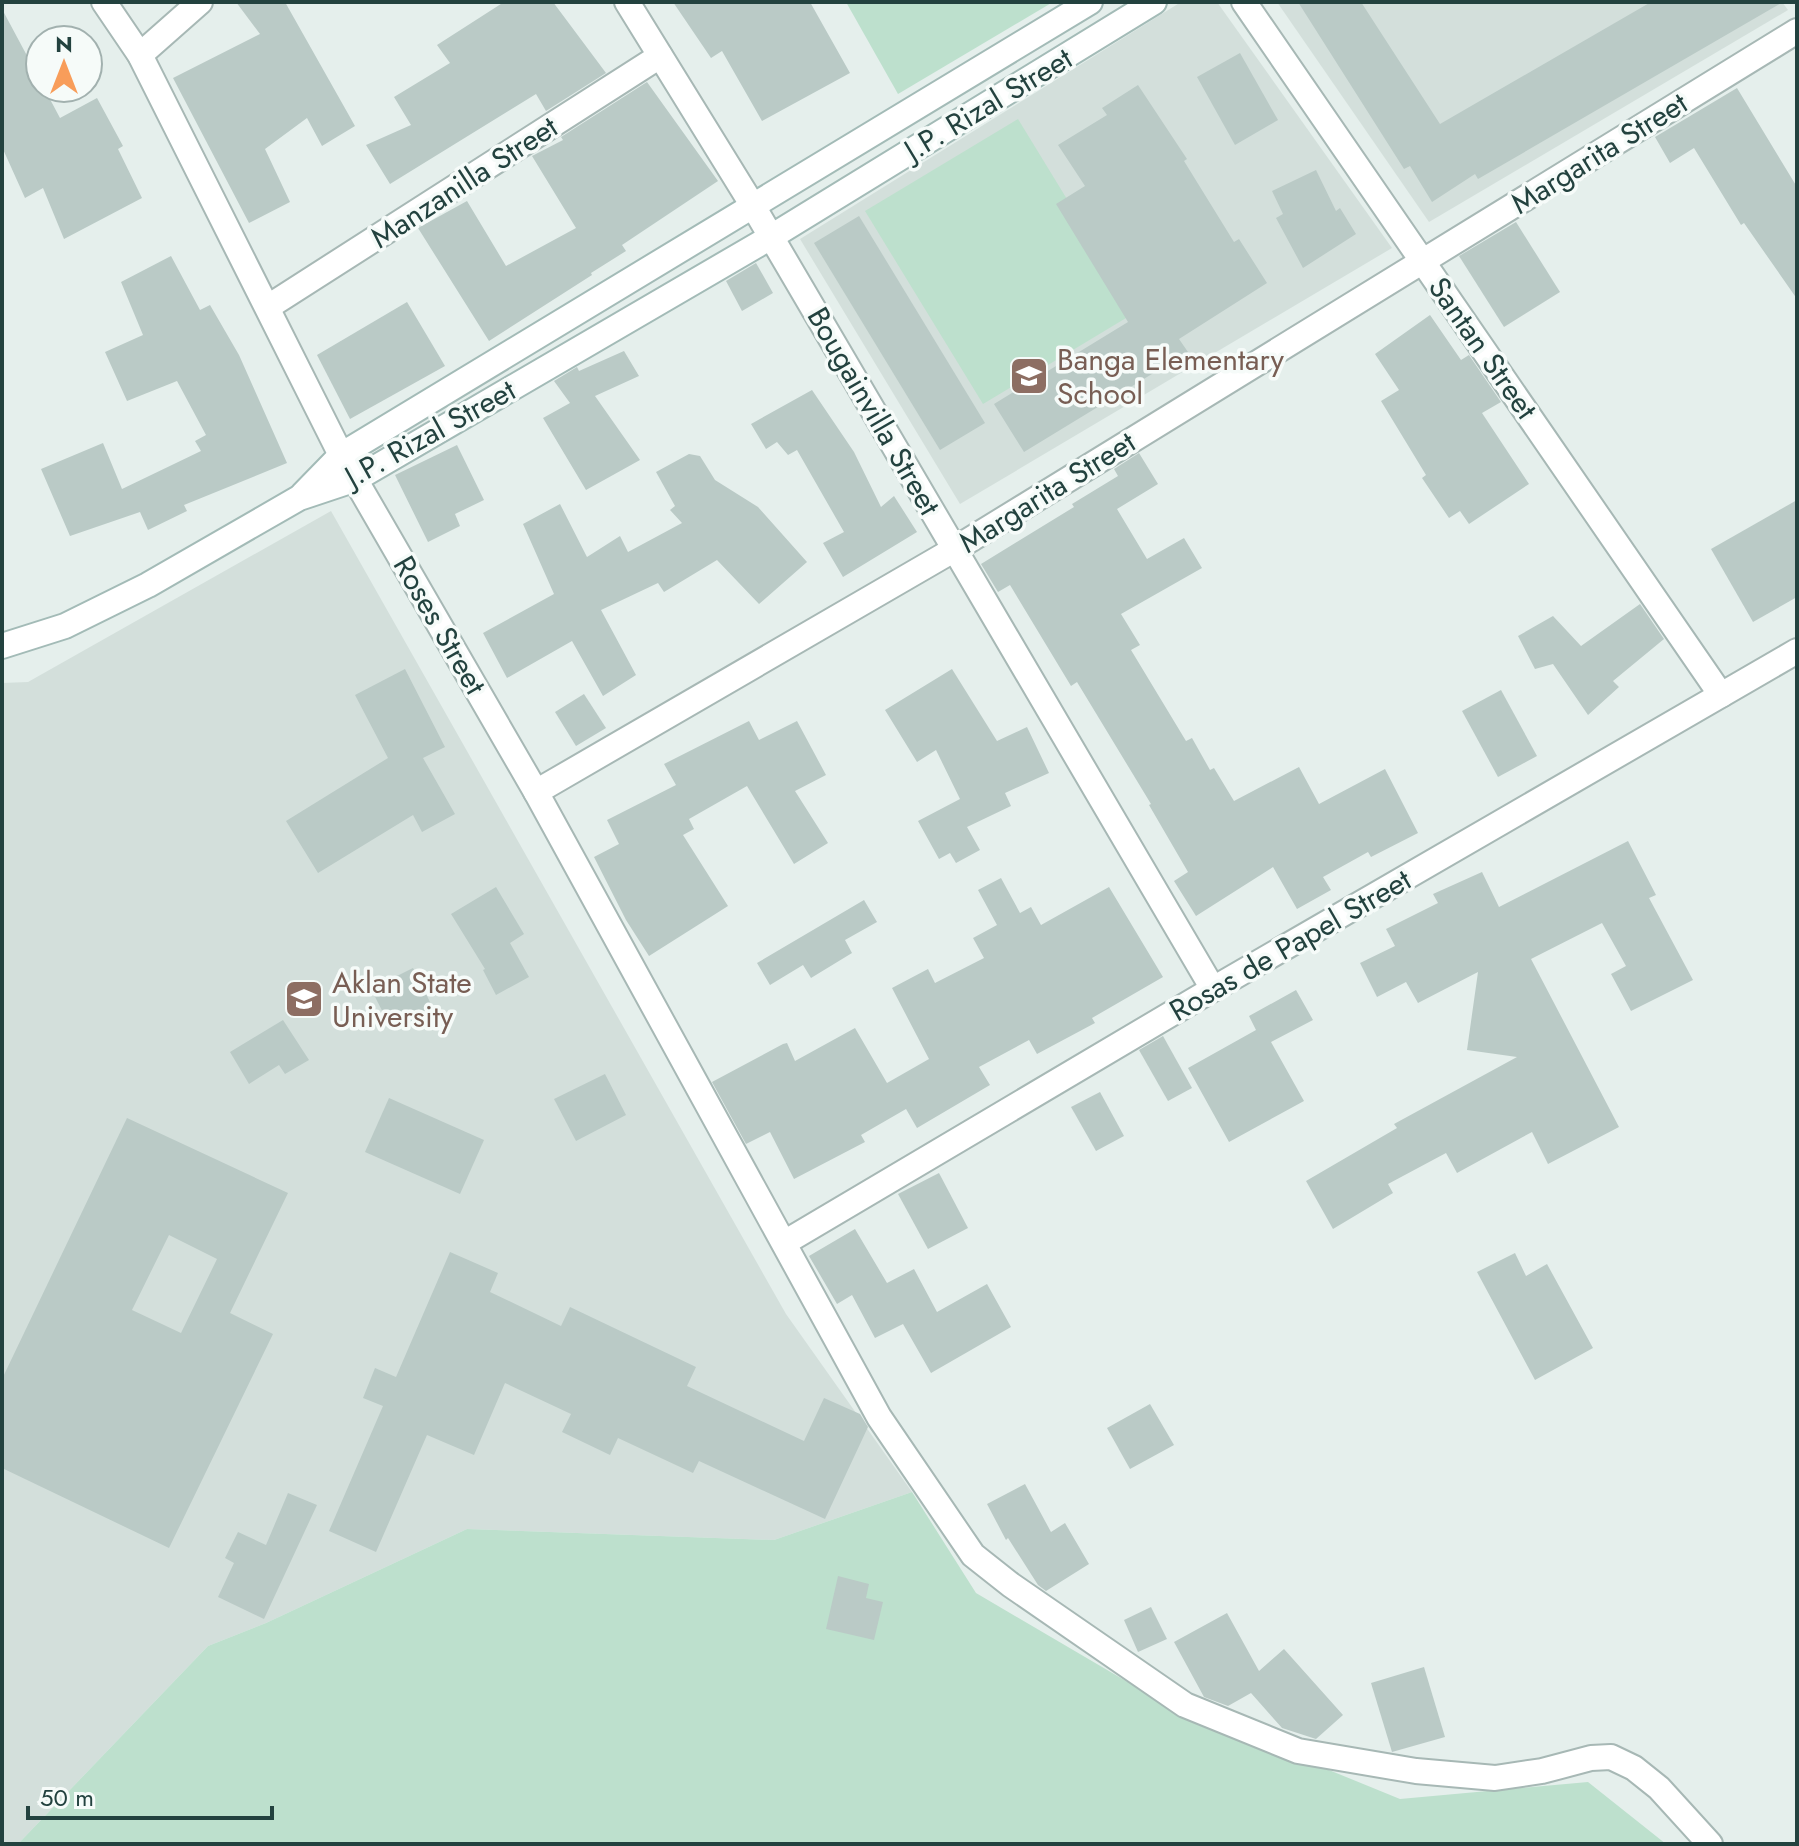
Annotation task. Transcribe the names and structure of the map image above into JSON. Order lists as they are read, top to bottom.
{
  "streets": {
    "street": [
      "J.P. Rizal Street",
      "Margarita Street",
      "Manzanilla Street",
      "Santan Street",
      "Bougainvilla Street",
      "Roses Street",
      "Rosas de Papel Street"
    ]
  },
  "crossings": [
    ["J.P. Rizal Street", "Bougainvilla Street"],
    ["J.P. Rizal Street", "Roses Street"],
    ["Margarita Street", "Santan Street"],
    ["Margarita Street", "Bougainvilla Street"],
    ["Margarita Street", "Roses Street"],
    ["Manzanilla Street", "Bougainvilla Street"],
    ["Manzanilla Street", "Roses Street"],
    ["Santan Street", "Rosas de Papel Street"],
    ["Bougainvilla Street", "Rosas de Papel Street"],
    ["Roses Street", "Rosas de Papel Street"]
  ],
  "places": {
    "school or university": ["Banga Elementary School", "Aklan State University"]
  },
  "scale_bar": "50 m",
  "north": "top"
}
